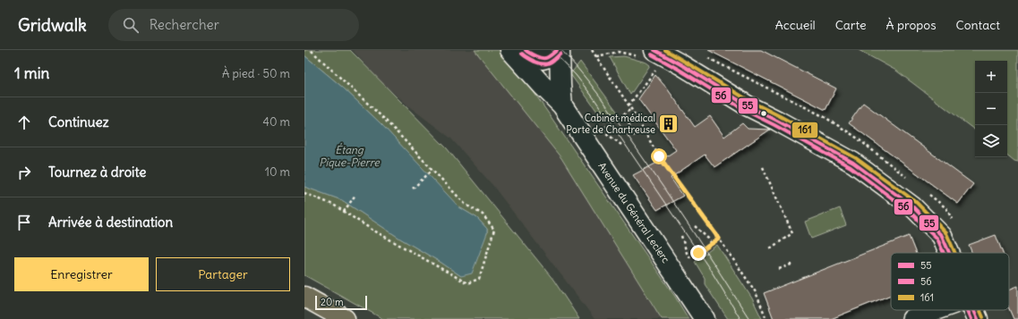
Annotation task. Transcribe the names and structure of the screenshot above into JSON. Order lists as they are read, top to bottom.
{
  "streets": {
    "main road": ["Avenue du Général Leclerc"]
  },
  "water": ["Étang Pique-Pierre"],
  "places": {
    "building": ["Cabinet médical Porte de Chartreuse"]
  },
  "lines": ["transit line 55", "transit line 161", "transit line 56"],
  "legend": ["55", "56", "161"],
  "scale_bar": "20 m",
  "page": {
    "header": "Gridwalk",
    "search": "Rechercher",
    "nav": [
      "Accueil",
      "Carte",
      "À propos",
      "Contact"
    ],
    "heading": ["1 min", "À pied · 50 m"],
    "map_buttons": ["+", "−"],
    "list": [
      ["Continuez", "40 m"],
      ["Tournez à droite", "10 m"],
      "Arrivée à destination"
    ],
    "buttons": ["Enregistrer", "Partager"],
    "scale": "20 m"
  }
}
